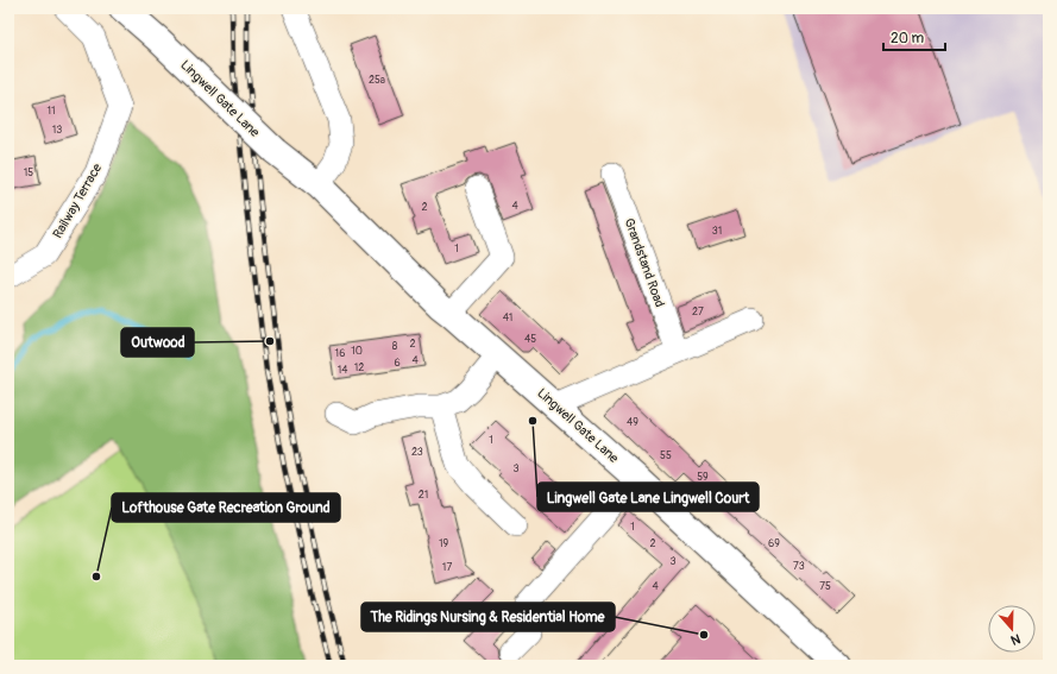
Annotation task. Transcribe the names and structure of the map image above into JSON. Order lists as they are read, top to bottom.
{
  "streets": {
    "street": ["Lingwell Gate Lane", "Railway Terrace", "Grandstand Road"]
  },
  "places": [
    "Outwood",
    "Lingwell Gate Lane Lingwell Court",
    "Lofthouse Gate Recreation Ground",
    "The Ridings Nursing & Residential Home"
  ],
  "house_numbers": [
    "25a",
    "11",
    "13",
    "15",
    "4",
    "2",
    "31",
    "1",
    "27",
    "41",
    "45",
    "2",
    "8",
    "10",
    "16",
    "4",
    "6",
    "12",
    "14",
    "49",
    "1",
    "23",
    "55",
    "3",
    "59",
    "21",
    "1",
    "19",
    "2",
    "69",
    "3",
    "73",
    "17",
    "4",
    "75"
  ],
  "scale_bar": "20 m",
  "north": "bottom"
}
